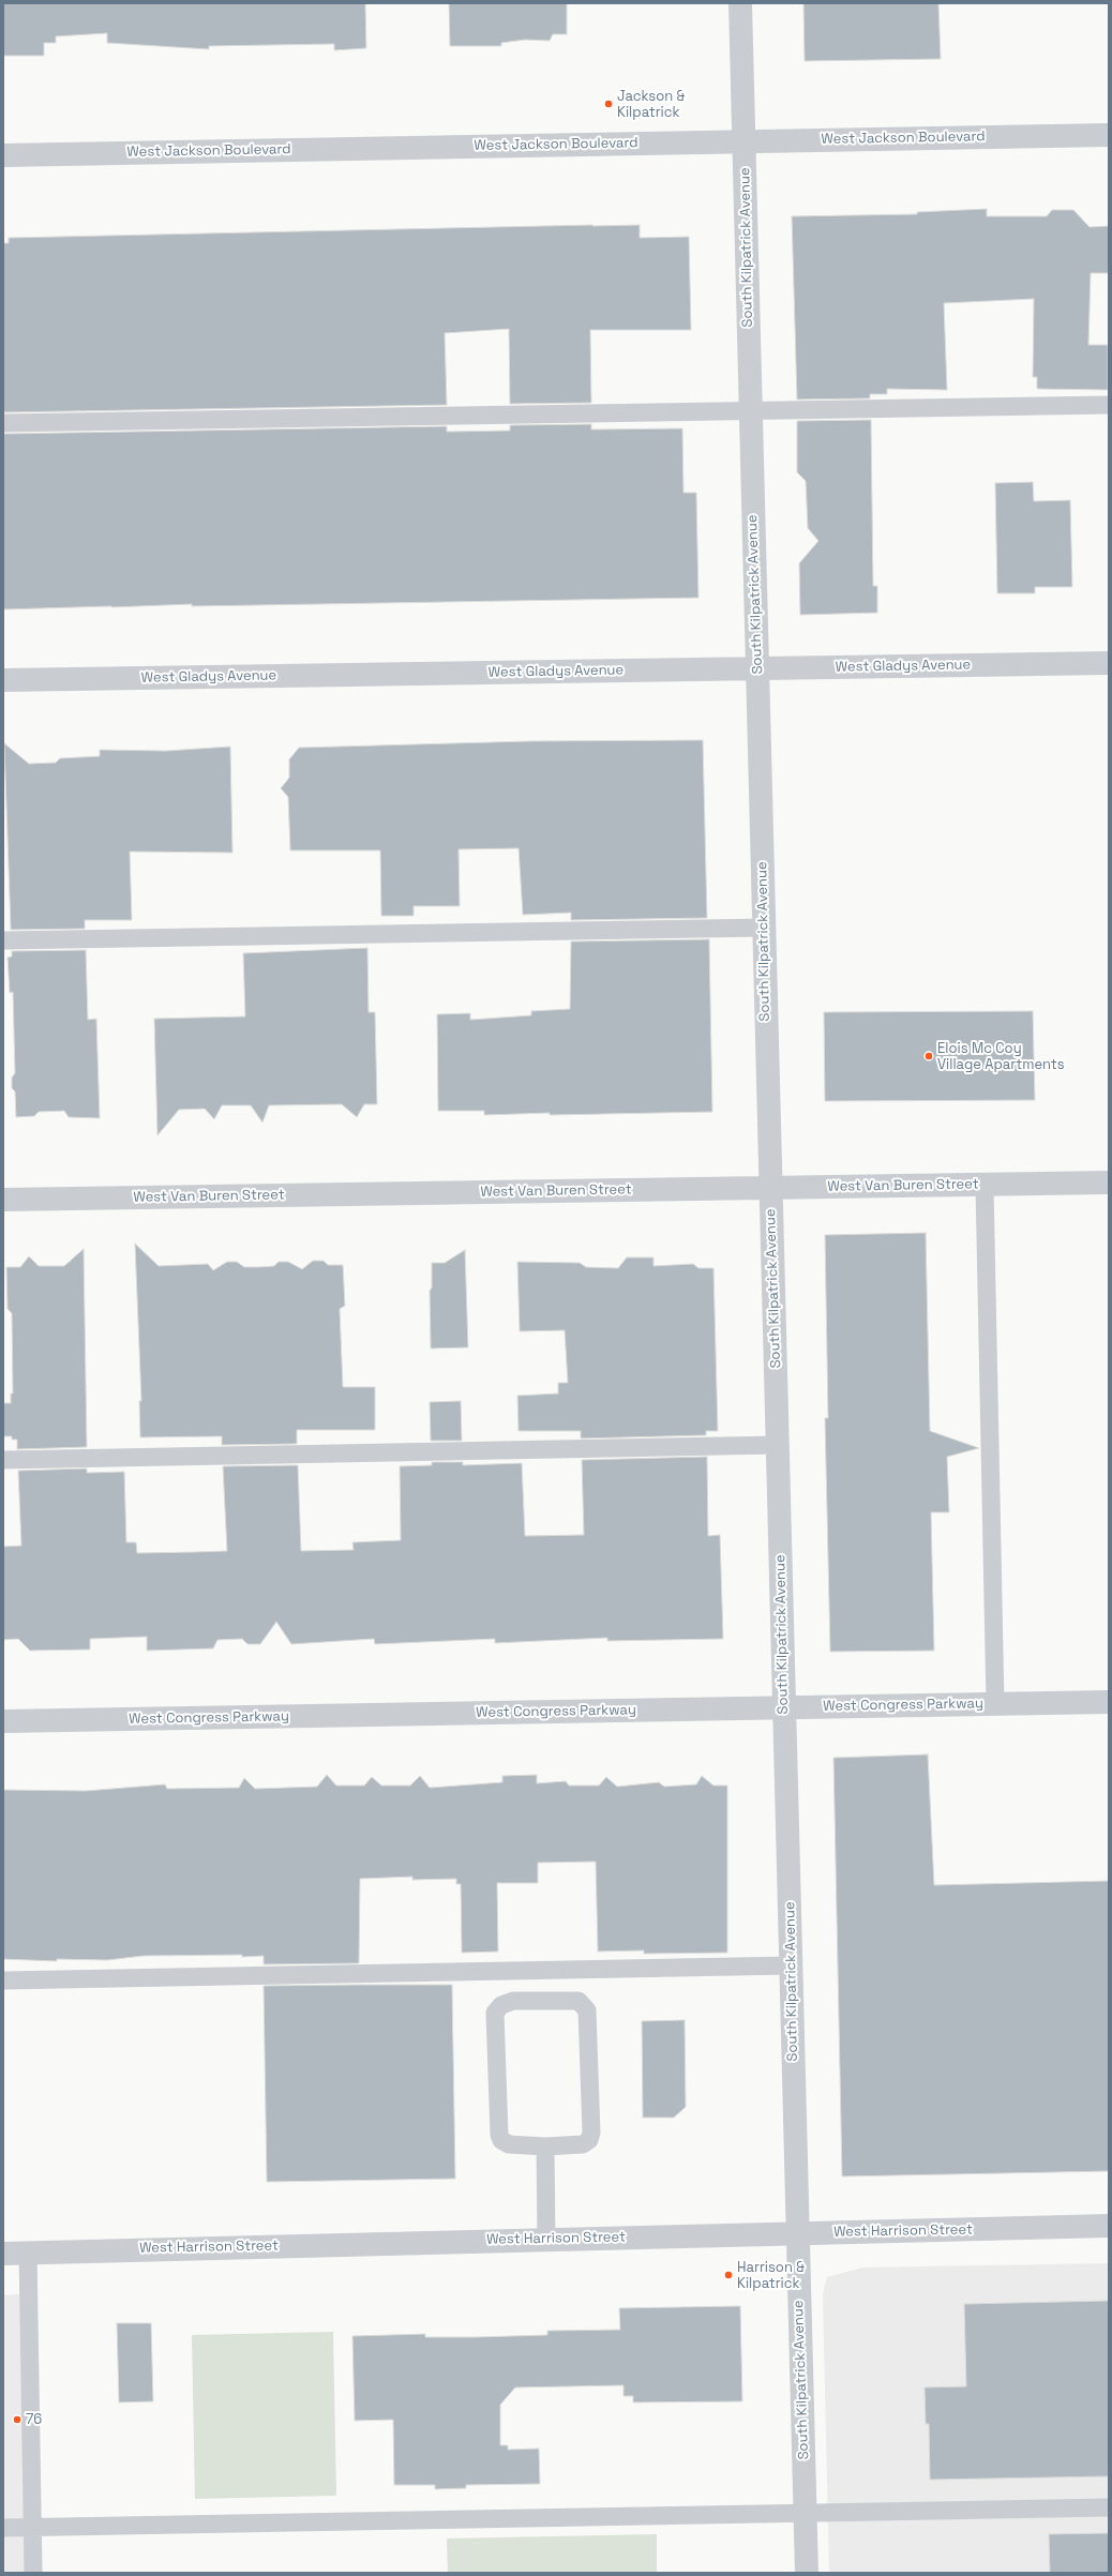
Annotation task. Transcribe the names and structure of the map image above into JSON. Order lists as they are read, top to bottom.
{
  "streets": {
    "street": [
      "West Jackson Boulevard",
      "South Kilpatrick Avenue",
      "West Gladys Avenue",
      "West Van Buren Street",
      "West Congress Parkway",
      "West Harrison Street"
    ]
  },
  "crossings": [
    ["West Jackson Boulevard", "South Kilpatrick Avenue"],
    ["South Kilpatrick Avenue", "West Gladys Avenue"],
    ["South Kilpatrick Avenue", "West Van Buren Street"],
    ["South Kilpatrick Avenue", "West Congress Parkway"],
    ["South Kilpatrick Avenue", "West Harrison Street"]
  ],
  "places": [
    "Jackson & Kilpatrick",
    "Elois Mc Coy Village Apartments",
    "Harrison & Kilpatrick",
    "76"
  ]
}
